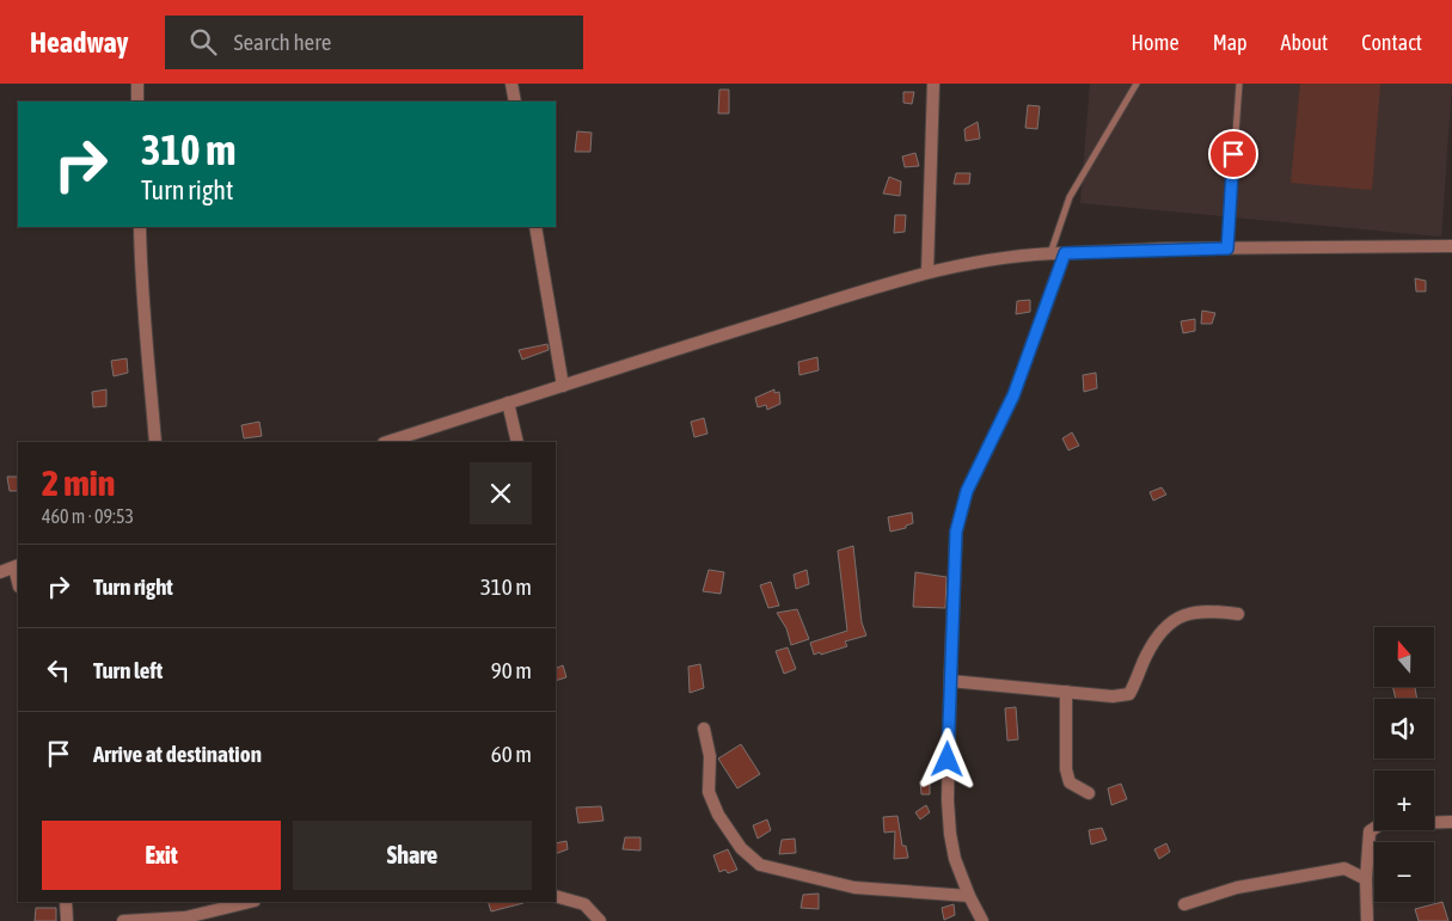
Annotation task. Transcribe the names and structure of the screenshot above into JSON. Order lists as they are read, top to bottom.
{
  "north": "top",
  "page": {
    "header": "Headway",
    "search": "Search here",
    "nav": [
      "Home",
      "Map",
      "About",
      "Contact"
    ],
    "turn": ["310 m", "Turn right"],
    "heading": ["2 min", "460 m · 09:53"],
    "list": [
      {
        "name": "Turn right",
        "value": "310 m"
      },
      {
        "name": "Turn left",
        "value": "90 m"
      },
      {
        "name": "Arrive at destination",
        "value": "60 m"
      }
    ],
    "map_buttons": ["+", "−"],
    "buttons": ["Exit", "Share"]
  }
}
